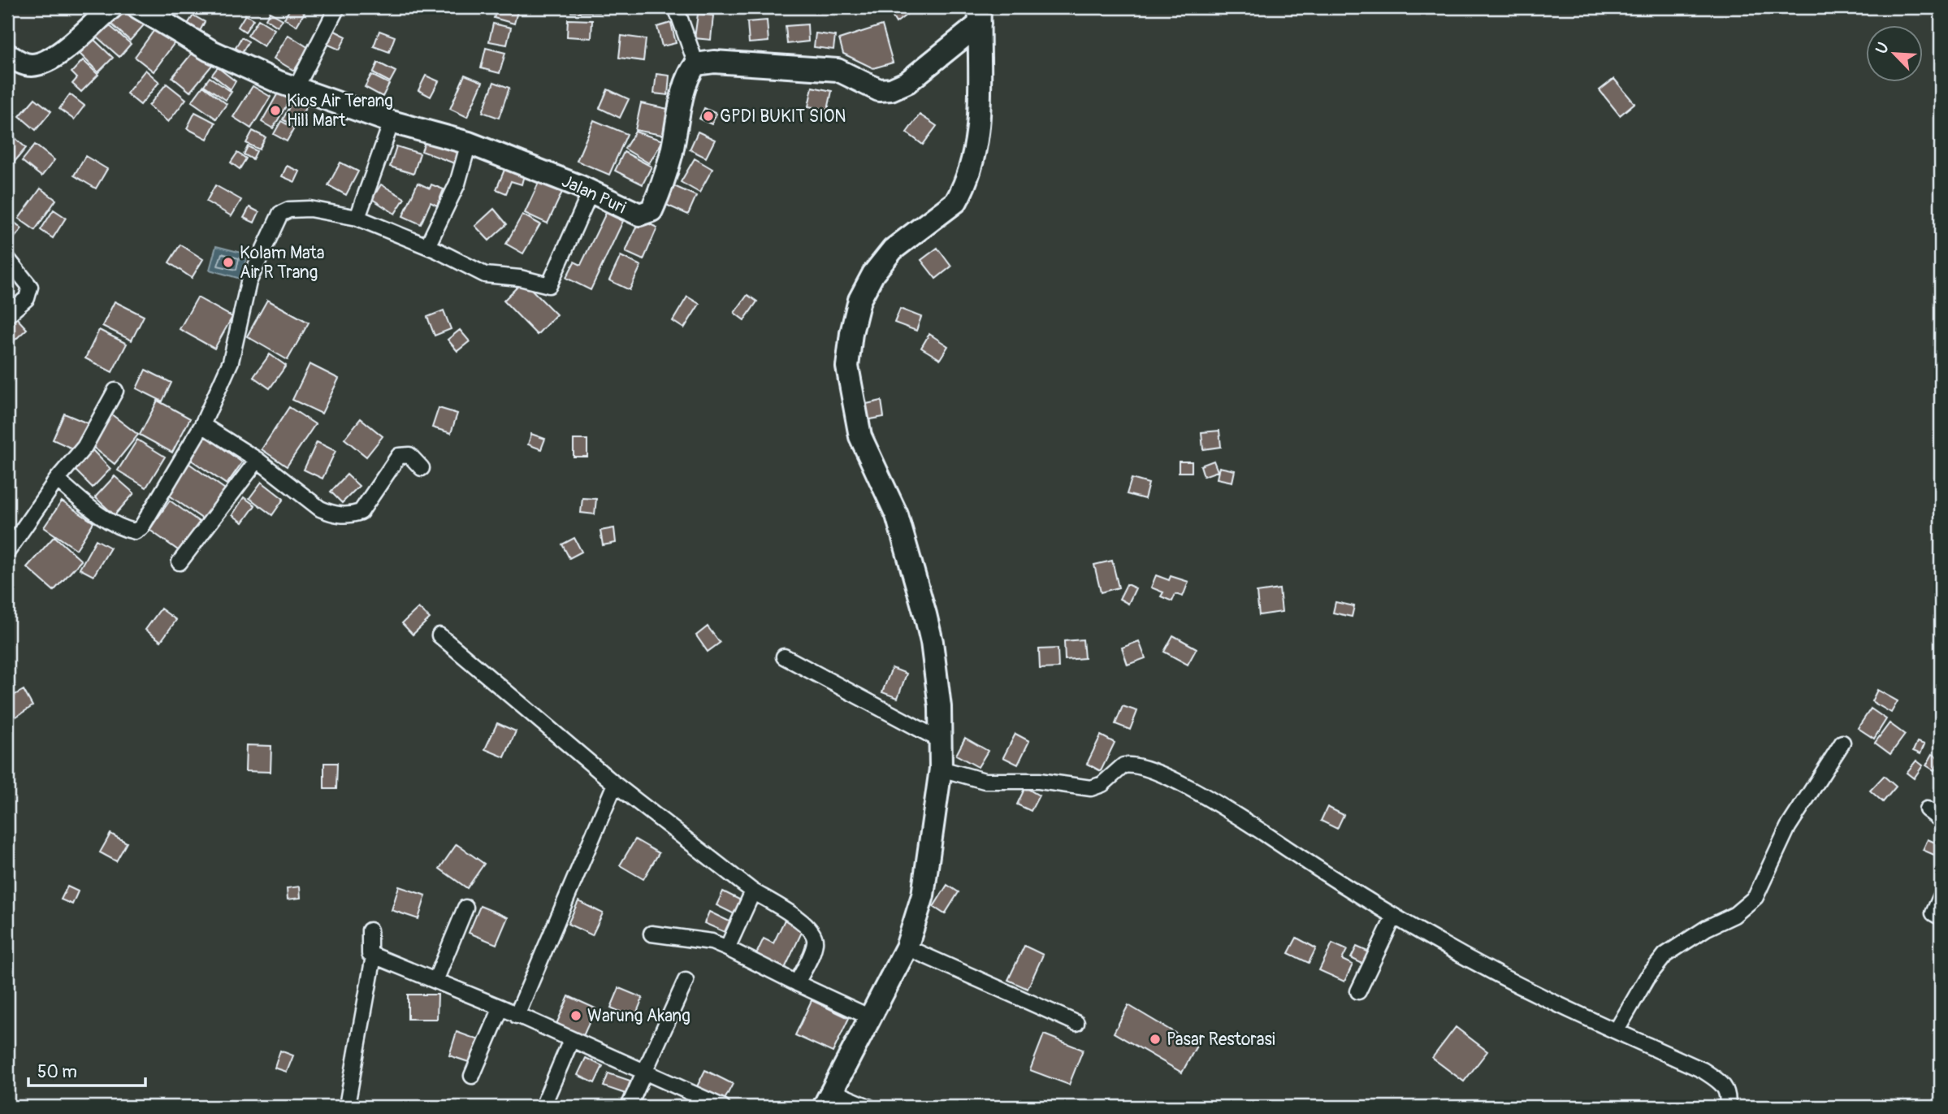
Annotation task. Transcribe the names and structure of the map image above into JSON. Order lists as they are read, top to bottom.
{
  "streets": {
    "street": ["Jalan Puri"]
  },
  "places": [
    "Kios Air Terang Hill Mart",
    "GPDI BUKIT SION",
    "Kolam Mata Air R Trang",
    "Warung Akang",
    "Pasar Restorasi"
  ],
  "scale_bar": "50 m",
  "north": "top left"
}
